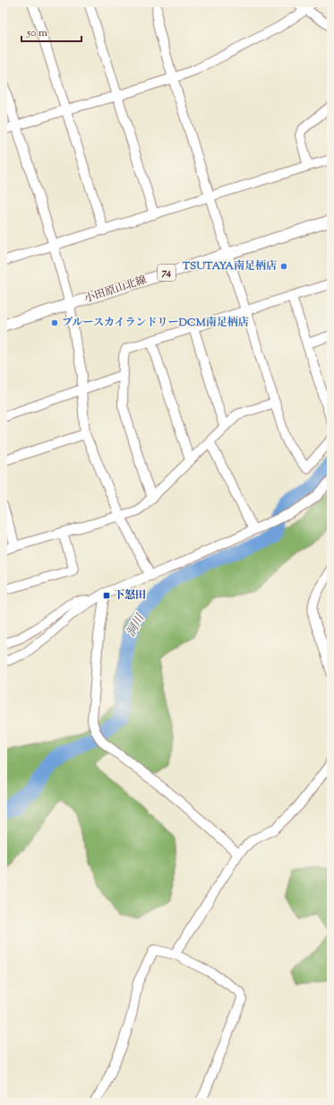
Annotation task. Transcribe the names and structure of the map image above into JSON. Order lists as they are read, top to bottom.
{
  "streets": {
    "main road": ["74", "小田原山北線"]
  },
  "water": ["洞川"],
  "places": {
    "other": ["TSUTAYA南足柄店", "ブルースカイランドリーDCM南足柄店"],
    "transit": ["下怒田"]
  },
  "scale_bar": "50 m"
}
